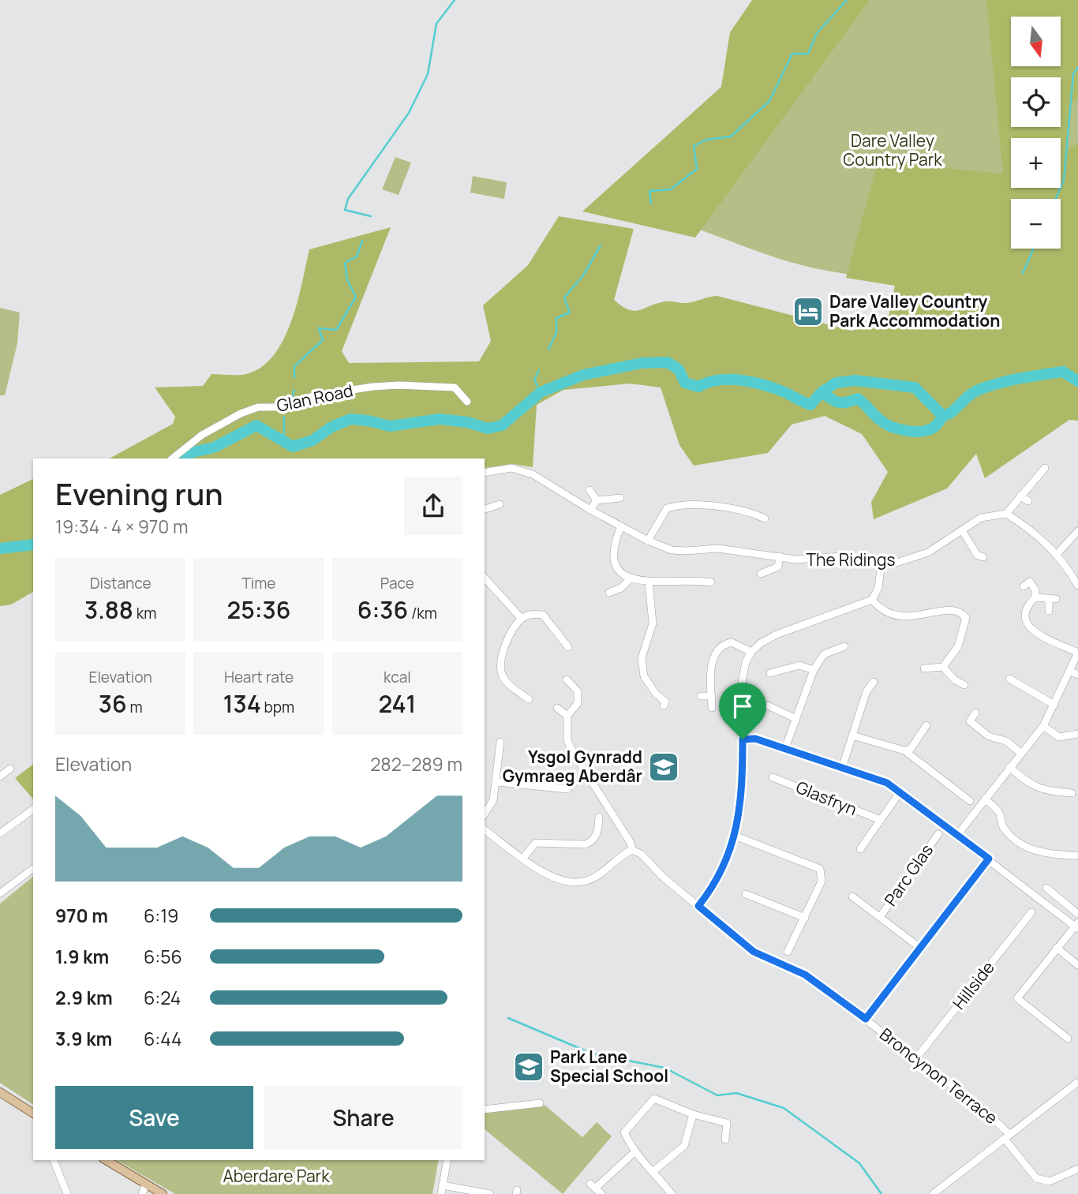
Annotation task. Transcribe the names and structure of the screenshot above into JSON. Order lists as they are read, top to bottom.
{
  "streets": {
    "street": [
      "Glan Road",
      "The Ridings",
      "Glasfryn",
      "Parc Glas",
      "Hillside",
      "Broncynon Terrace"
    ]
  },
  "crossings": [
    ["Hillside", "Broncynon Terrace"]
  ],
  "parks": ["Dare Valley Country Park", "Aberdare Park"],
  "places": {
    "hotel": ["Dare Valley Country Park Accommodation"],
    "school or university": ["Ysgol Gynradd Gymraeg Aberdâr", "Park Lane Special School"]
  },
  "north": "bottom",
  "page": {
    "map_buttons": ["+", "−"],
    "heading": ["Evening run", "19:34 · 4 × 970 m"],
    "stats": [
      ["Distance", "3.88 km"],
      ["Time", "25:36"],
      ["Pace", "6:36 /km"],
      ["Elevation", "36 m"],
      ["Heart rate", "134 bpm"],
      ["kcal", "241"]
    ],
    "chart": ["Elevation", "282–289 m"],
    "list": [
      {
        "name": "970 m",
        "note": "6:19"
      },
      {
        "name": "1.9 km",
        "note": "6:56"
      },
      {
        "name": "2.9 km",
        "note": "6:24"
      },
      {
        "name": "3.9 km",
        "note": "6:44"
      }
    ],
    "buttons": ["Save", "Share"]
  }
}
